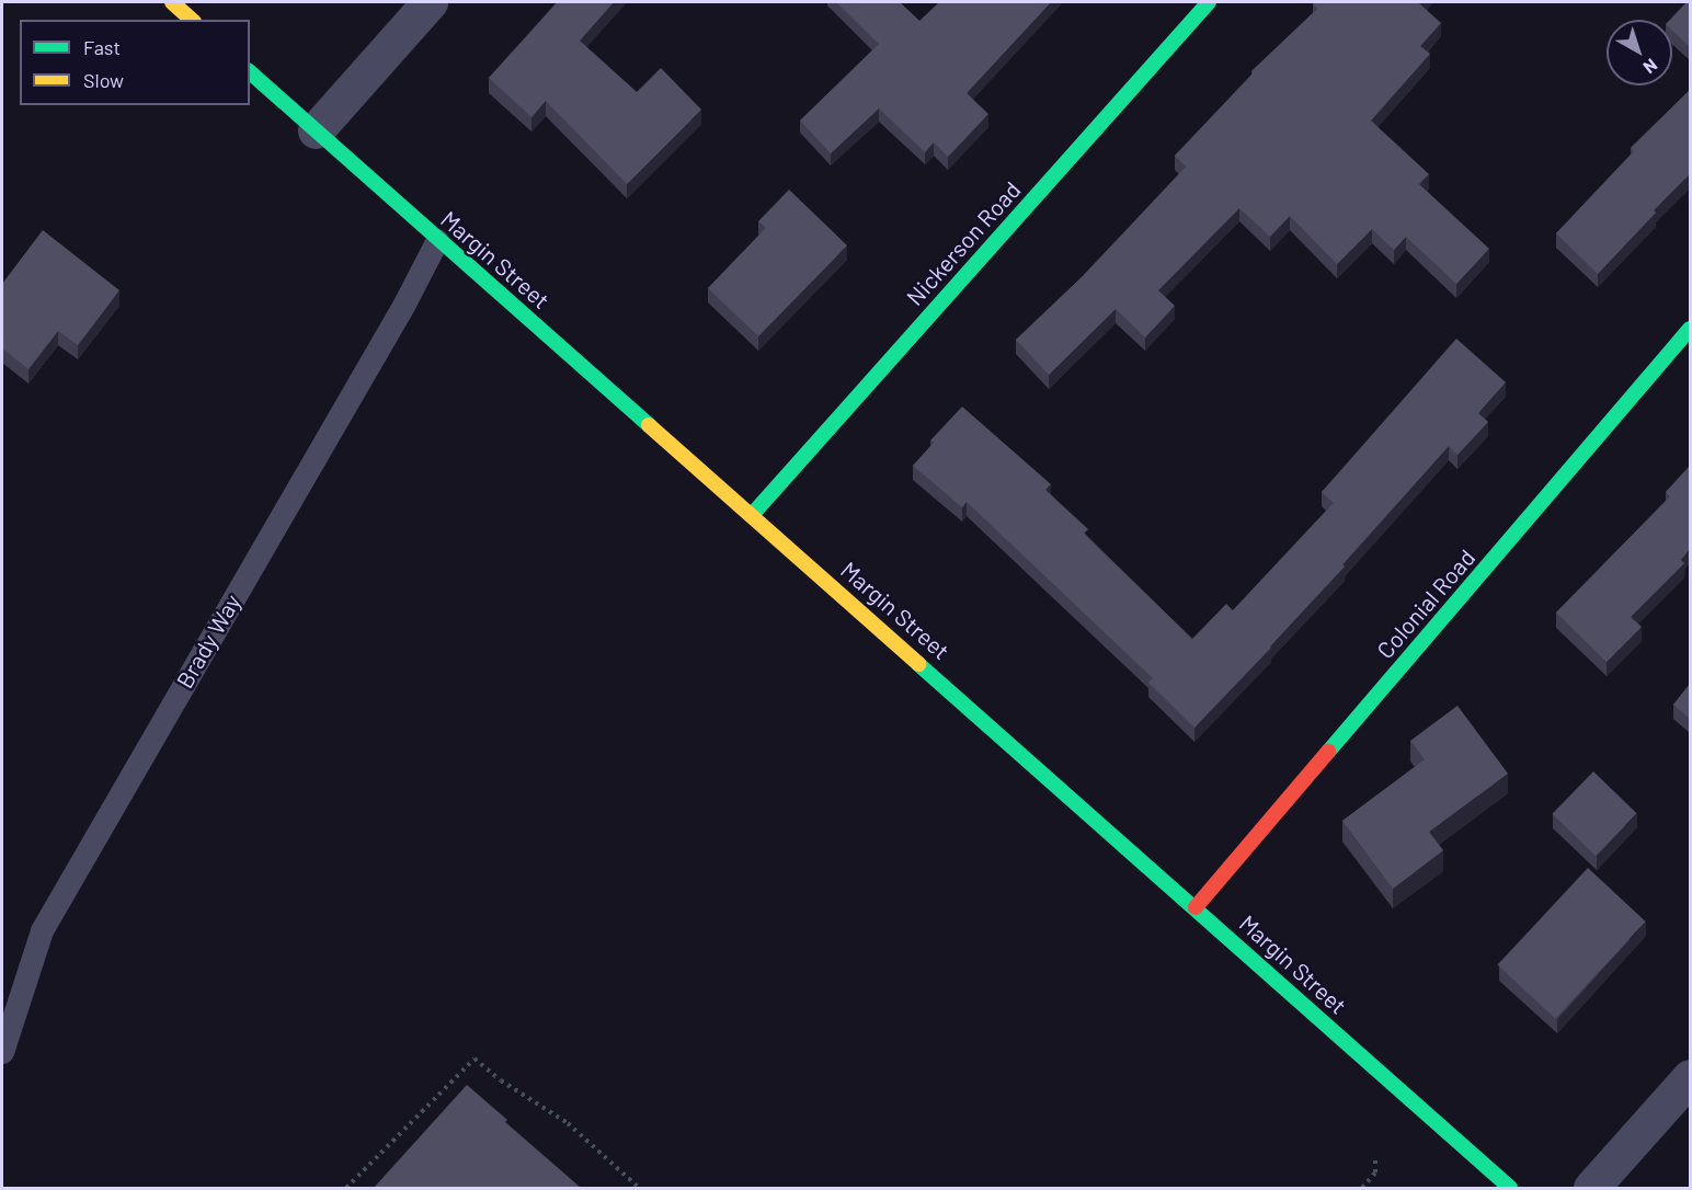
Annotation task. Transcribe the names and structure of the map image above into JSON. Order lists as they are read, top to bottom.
{
  "streets": {
    "main road": ["Nickerson Road", "Margin Street", "Colonial Road"],
    "lane": ["Brady Way"]
  },
  "crossings": [
    ["Nickerson Road", "Margin Street"],
    ["Margin Street", "Colonial Road"],
    ["Margin Street", "Brady Way"]
  ],
  "legend": ["Fast", "Slow"],
  "north": "bottom right"
}
